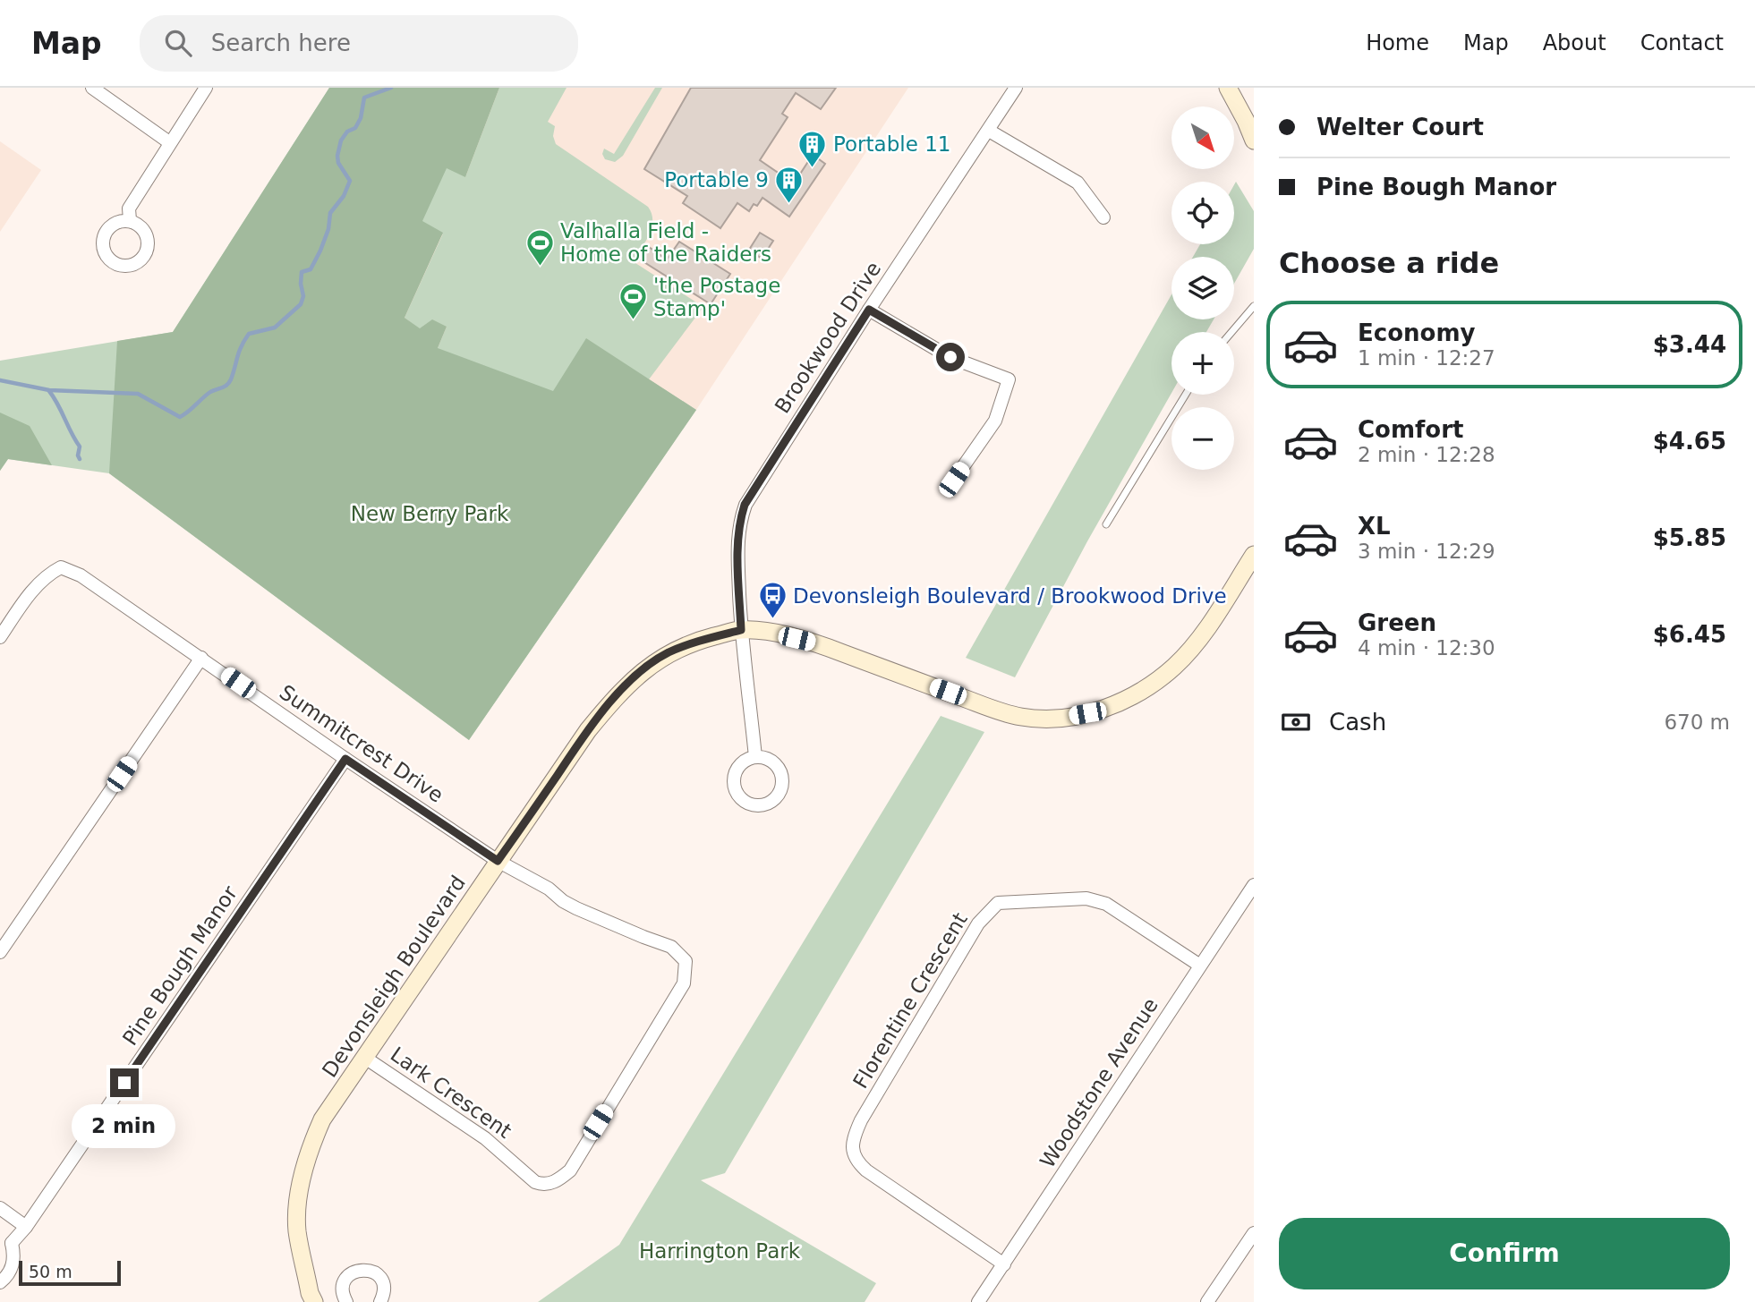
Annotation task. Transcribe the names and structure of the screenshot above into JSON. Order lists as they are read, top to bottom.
{
  "streets": {
    "street": [
      "Brookwood Drive",
      "Summitcrest Drive",
      "Pine Bough Manor",
      "Devonsleigh Boulevard",
      "Florentine Crescent",
      "Woodstone Avenue",
      "Lark Crescent"
    ]
  },
  "crossings": [
    ["Brookwood Drive", "Devonsleigh Boulevard"],
    ["Summitcrest Drive", "Pine Bough Manor"],
    ["Summitcrest Drive", "Devonsleigh Boulevard"],
    ["Summitcrest Drive", "Lark Crescent"],
    ["Devonsleigh Boulevard", "Lark Crescent"],
    ["Florentine Crescent", "Woodstone Avenue"]
  ],
  "parks": ["New Berry Park", "Harrington Park"],
  "places": {
    "building": ["Portable 11", "Portable 9"],
    "sports": ["Valhalla Field - Home of the Raiders", "'the Postage Stamp'"],
    "bus stop": ["Devonsleigh Boulevard / Brookwood Drive"]
  },
  "scale_bar": "50 m",
  "north": "bottom right",
  "page": {
    "header": "Map",
    "search": "Search here",
    "nav": [
      "Home",
      "Map",
      "About",
      "Contact"
    ],
    "banner": ["Welter Court", "Pine Bough Manor"],
    "map_buttons": ["+", "−"],
    "heading": "Choose a ride",
    "list": [
      {
        "name": "Economy",
        "note": "1 min · 12:27",
        "value": "$3.44"
      },
      {
        "name": "Comfort",
        "note": "2 min · 12:28",
        "value": "$4.65"
      },
      {
        "name": "XL",
        "note": "3 min · 12:29",
        "value": "$5.85"
      },
      {
        "name": "Green",
        "note": "4 min · 12:30",
        "value": "$6.45"
      }
    ],
    "pay": ["Cash", "670 m"],
    "bubble": "2 min",
    "buttons": "Confirm",
    "scale": "50 m"
  }
}
